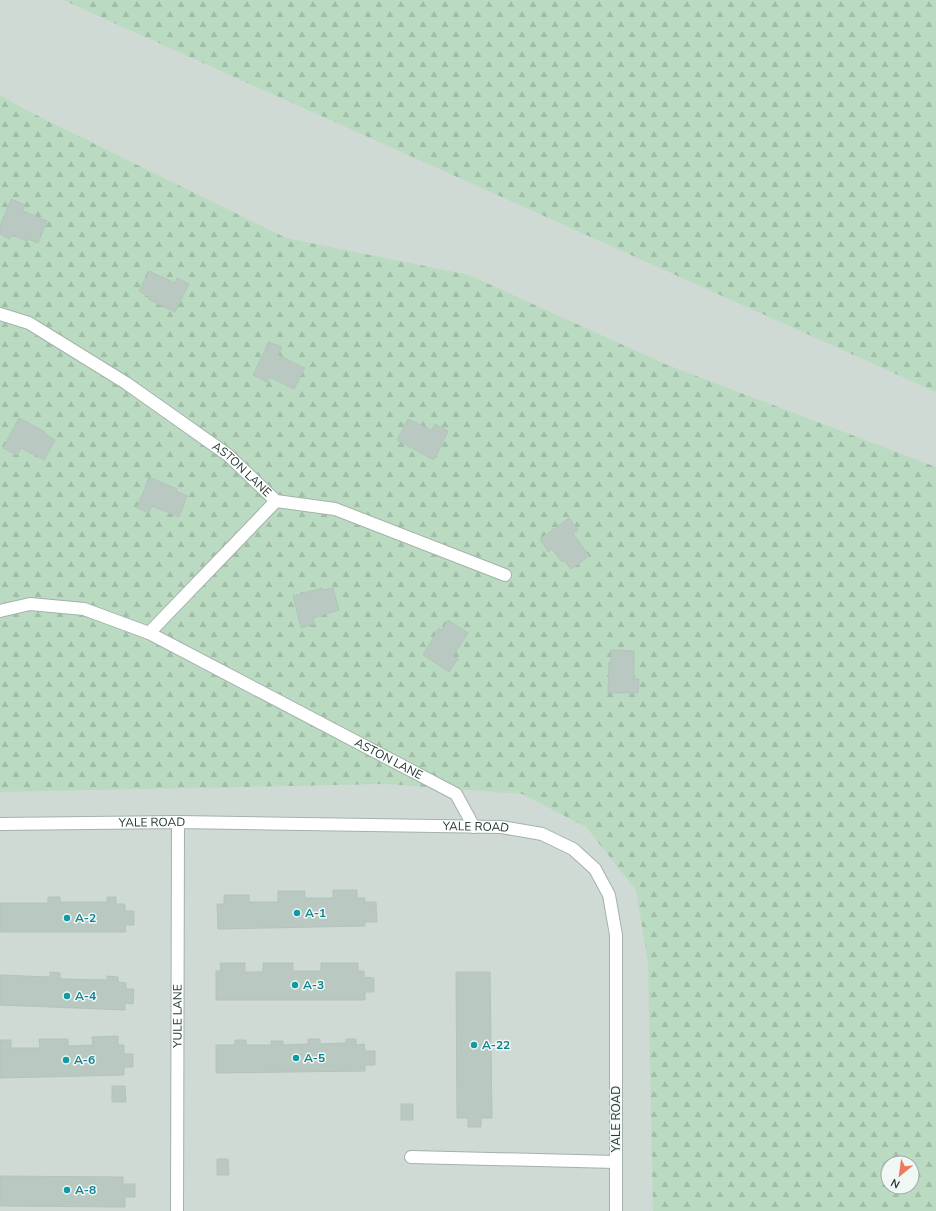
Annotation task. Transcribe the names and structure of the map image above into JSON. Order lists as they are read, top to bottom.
{
  "streets": {
    "street": ["ASTON LANE", "YALE ROAD", "YULE LANE"]
  },
  "crossings": [
    ["ASTON LANE", "YALE ROAD"],
    ["YALE ROAD", "YULE LANE"]
  ],
  "places": [
    "A-1",
    "A-2",
    "A-3",
    "A-4",
    "A-22",
    "A-5",
    "A-6",
    "A-8"
  ],
  "north": "bottom left"
}
